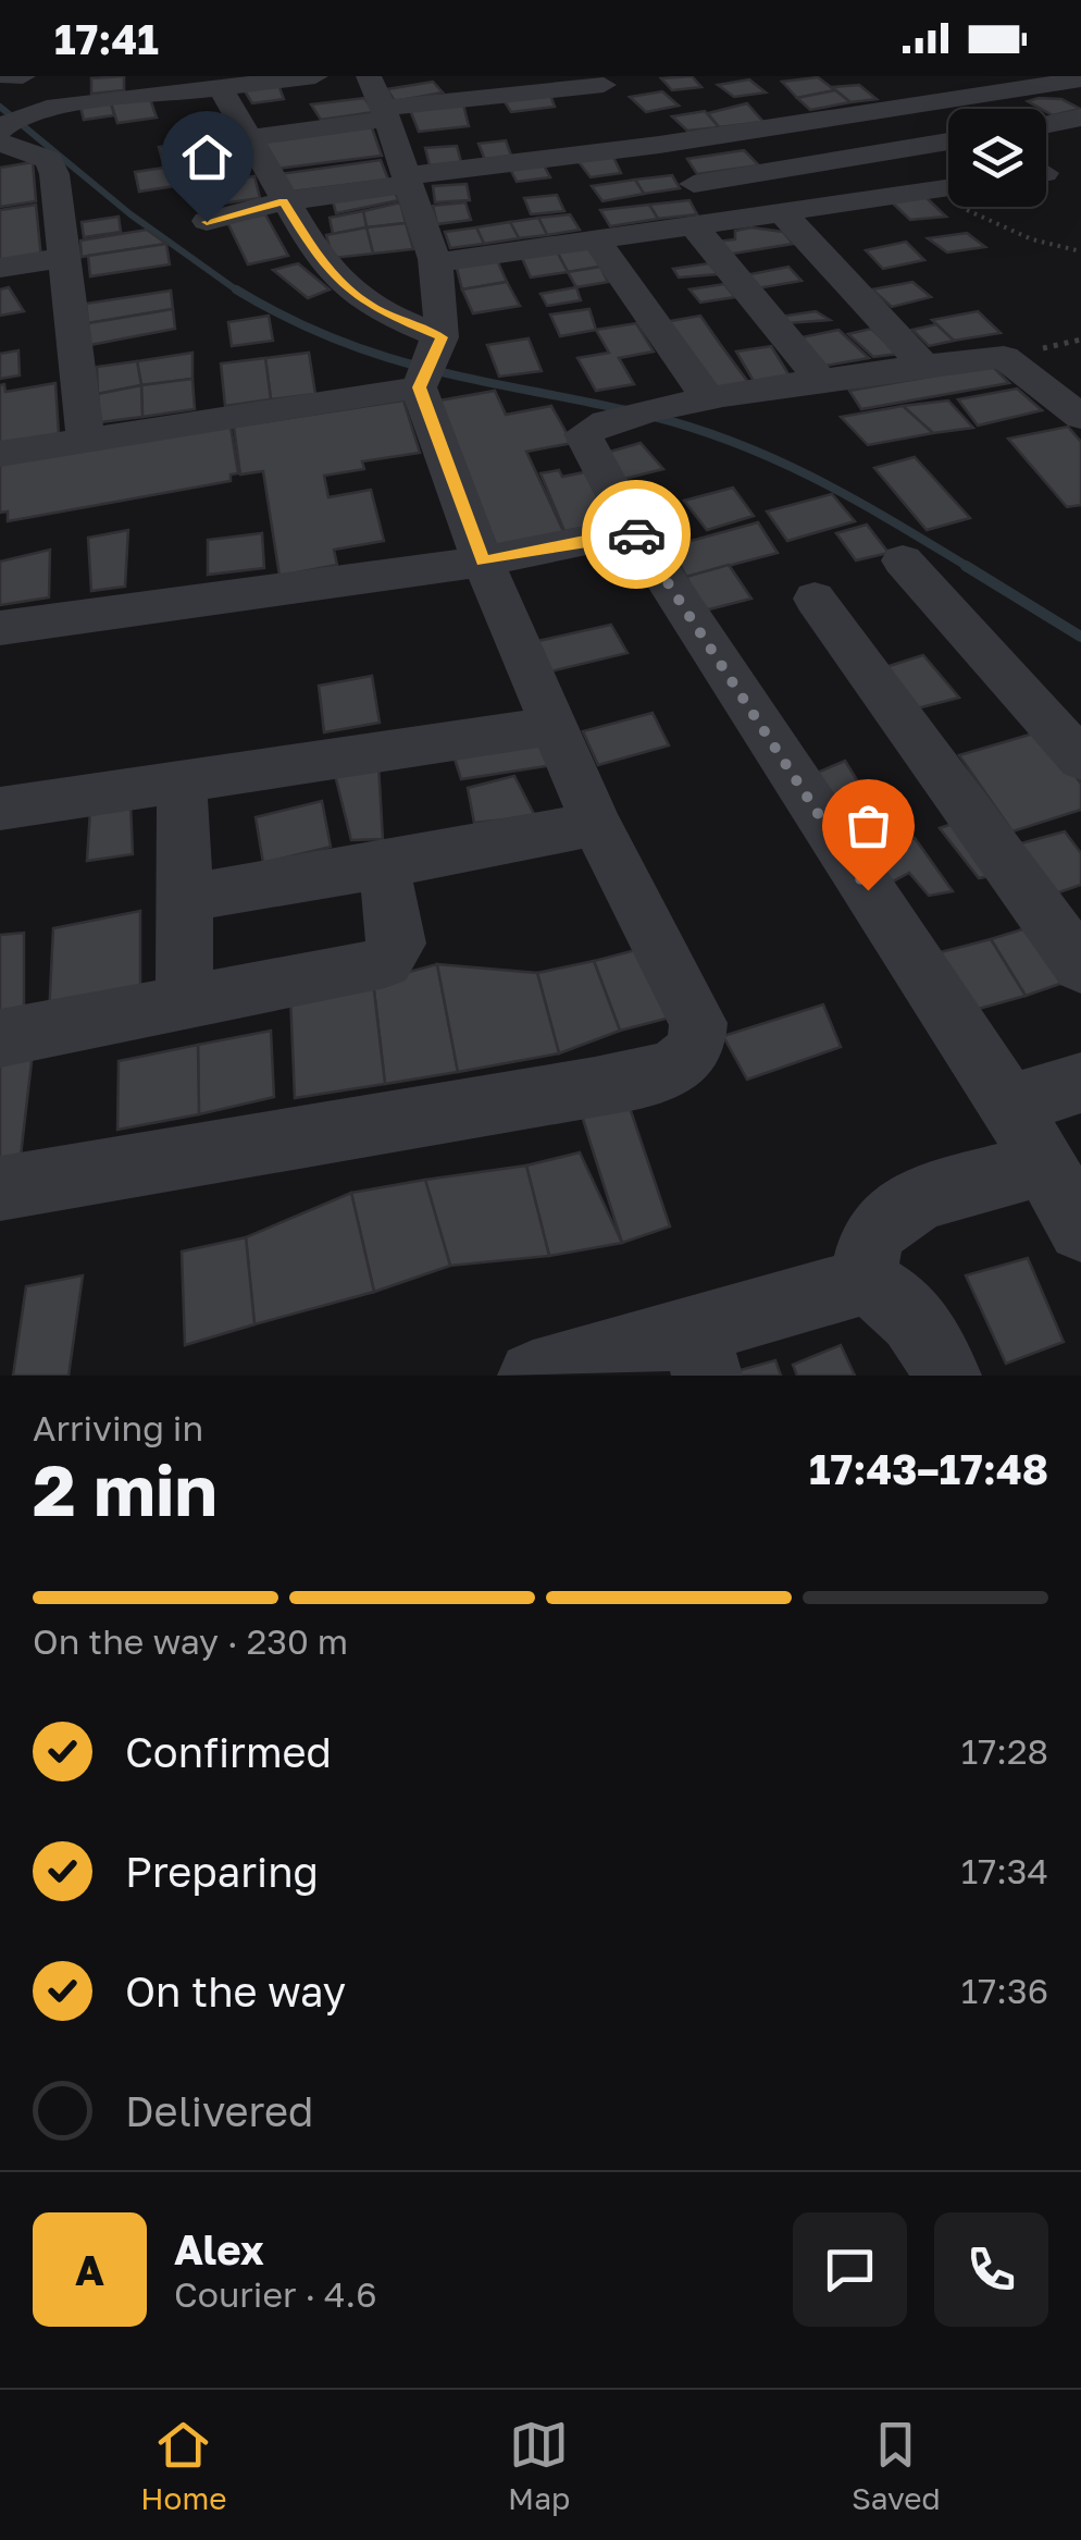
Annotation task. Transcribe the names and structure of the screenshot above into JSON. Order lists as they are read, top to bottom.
{
  "page": {
    "status": "17:41",
    "heading": ["2 min", "Arriving in", "17:43–17:48"],
    "panel": ["Alex", "Courier · 4.6"],
    "bar": "On the way · 230 m",
    "list": [
      ["Confirmed", "17:28"],
      ["Preparing", "17:34"],
      ["On the way", "17:36"],
      "Delivered"
    ],
    "round": "A",
    "tabs": ["Home", "Map", "Saved"]
  }
}
